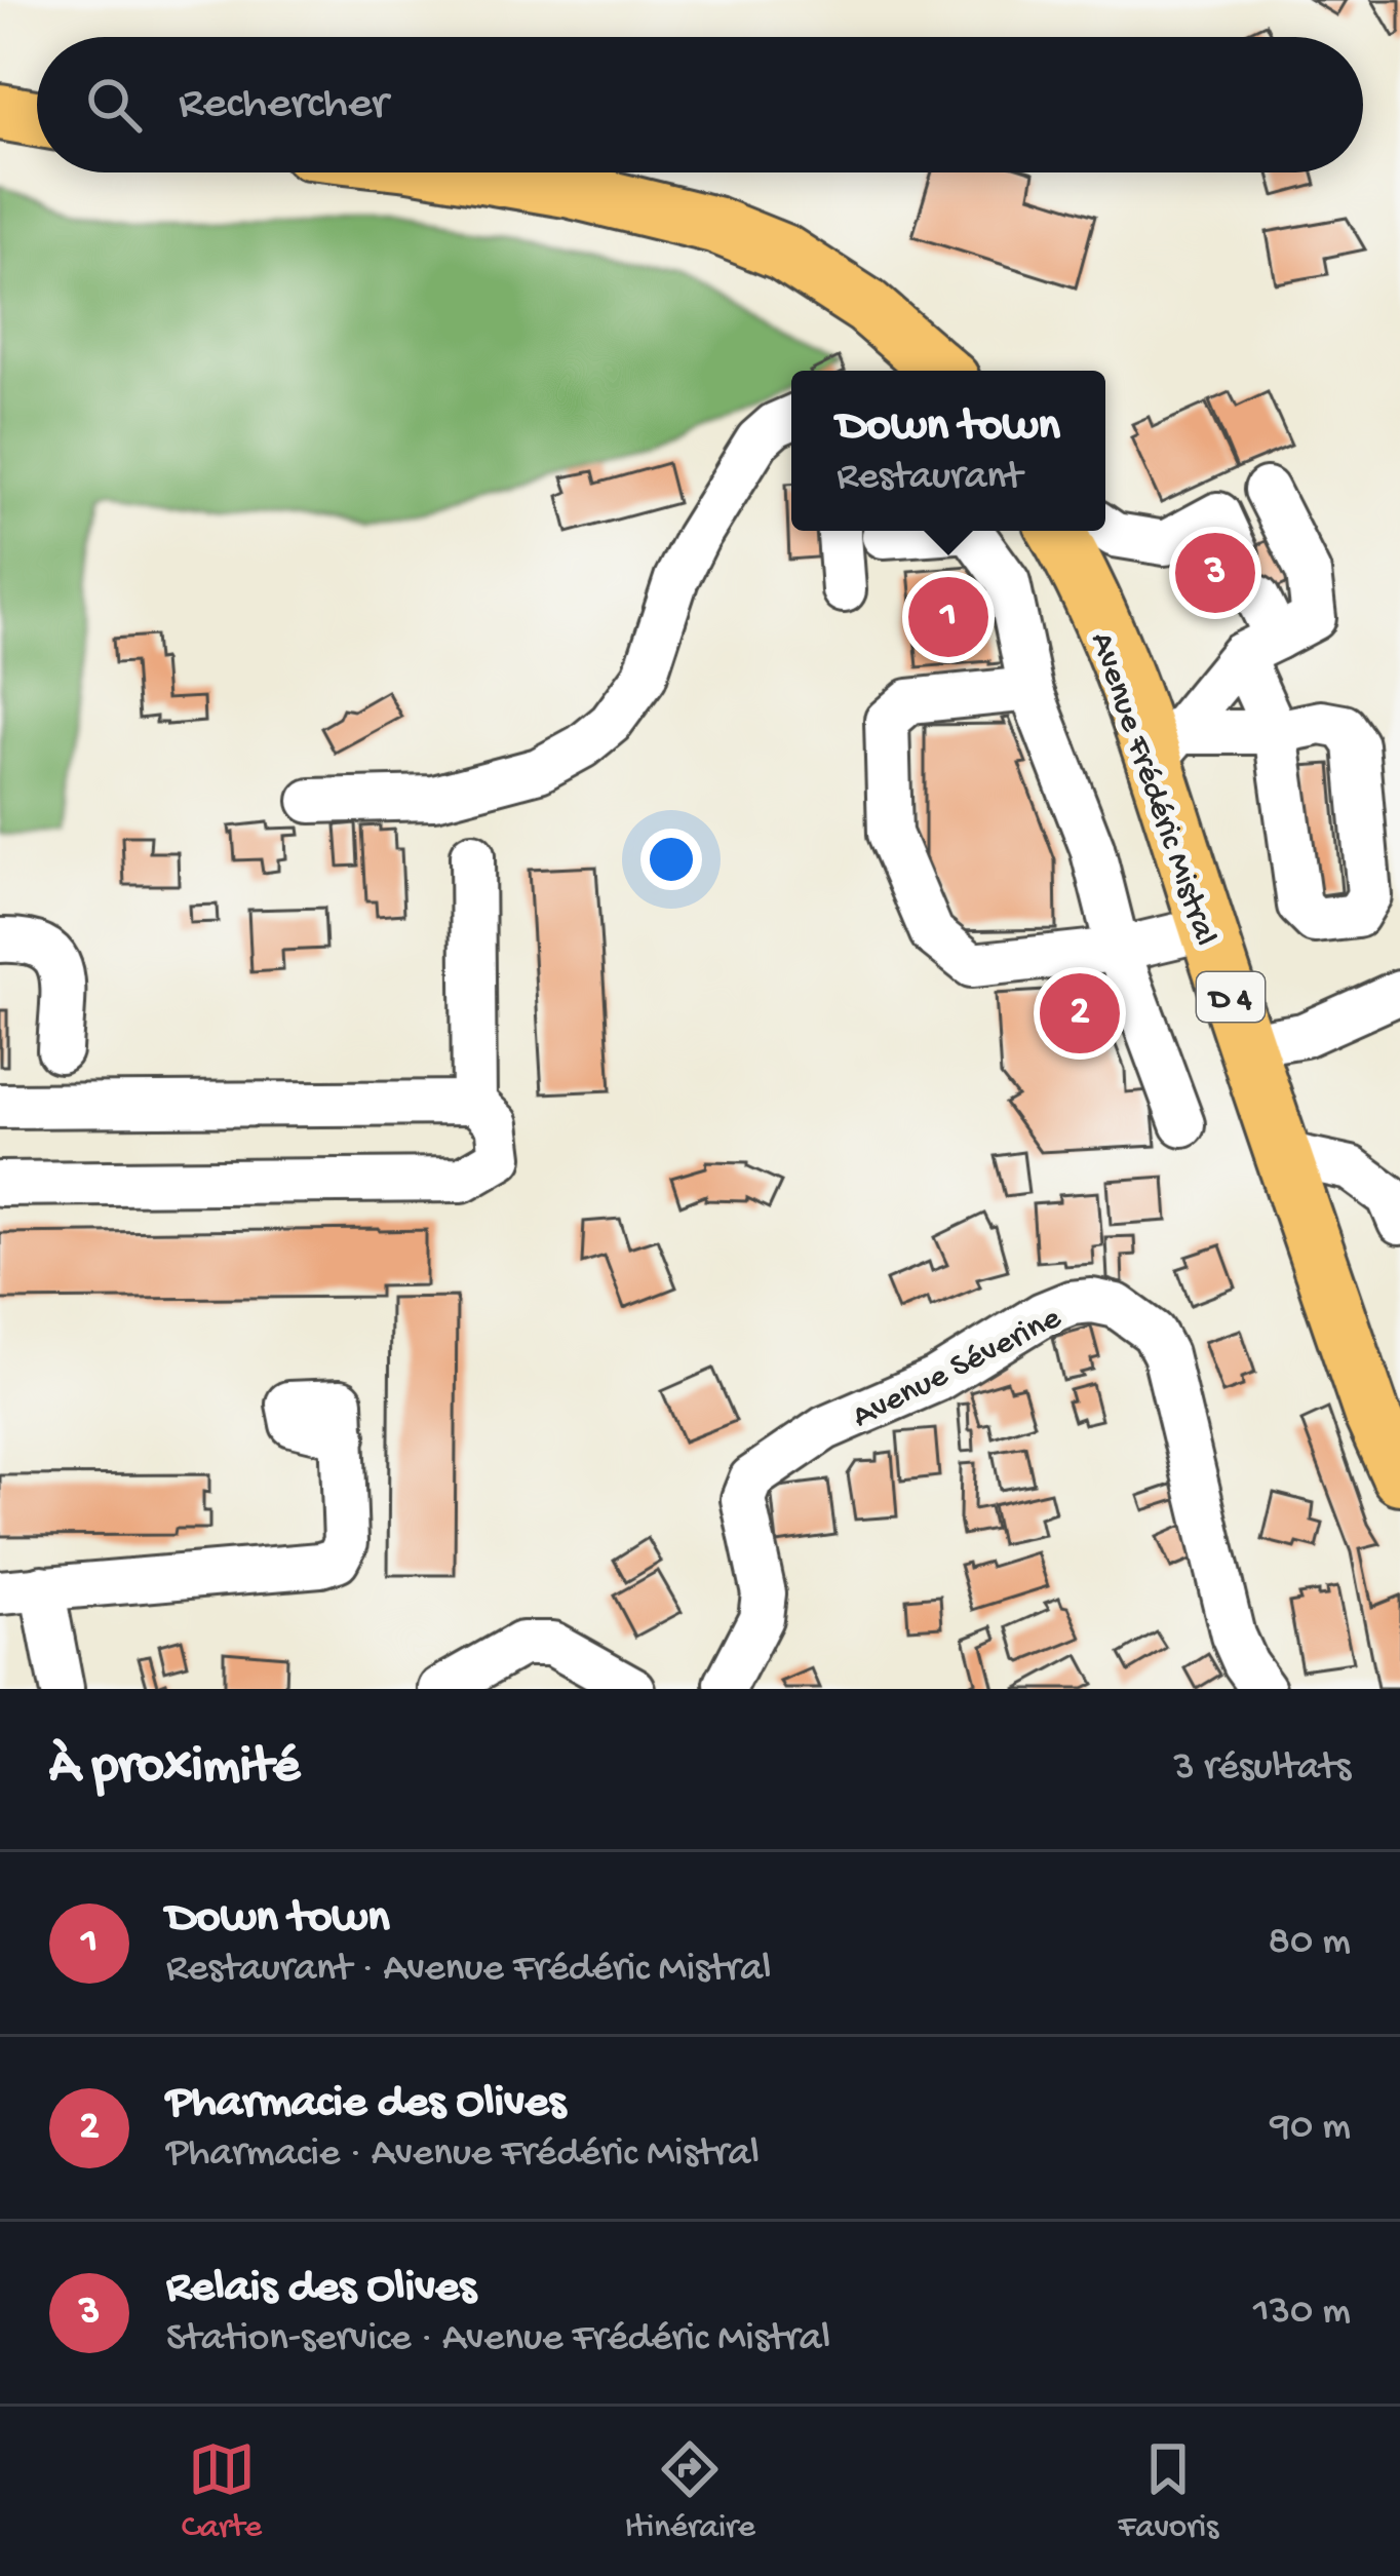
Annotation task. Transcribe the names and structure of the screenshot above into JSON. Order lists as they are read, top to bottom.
{
  "streets": {
    "main road": ["Avenue Frédéric Mistral", "D 4"],
    "street": ["Avenue Séverine"]
  },
  "page": {
    "search": "Rechercher",
    "popup": ["Down town", "Restaurant"],
    "pins": ["3", "1", "2"],
    "heading": ["À proximité", "3 résultats"],
    "list": [
      {
        "mark": "1",
        "name": "Down town",
        "note": "Restaurant · Avenue Frédéric Mistral",
        "value": "80 m"
      },
      {
        "mark": "2",
        "name": "Pharmacie des Olives",
        "note": "Pharmacie · Avenue Frédéric Mistral",
        "value": "90 m"
      },
      {
        "mark": "3",
        "name": "Relais des Olives",
        "note": "Station-service · Avenue Frédéric Mistral",
        "value": "130 m"
      }
    ],
    "nav": ["Carte", "Itinéraire", "Favoris"]
  }
}
